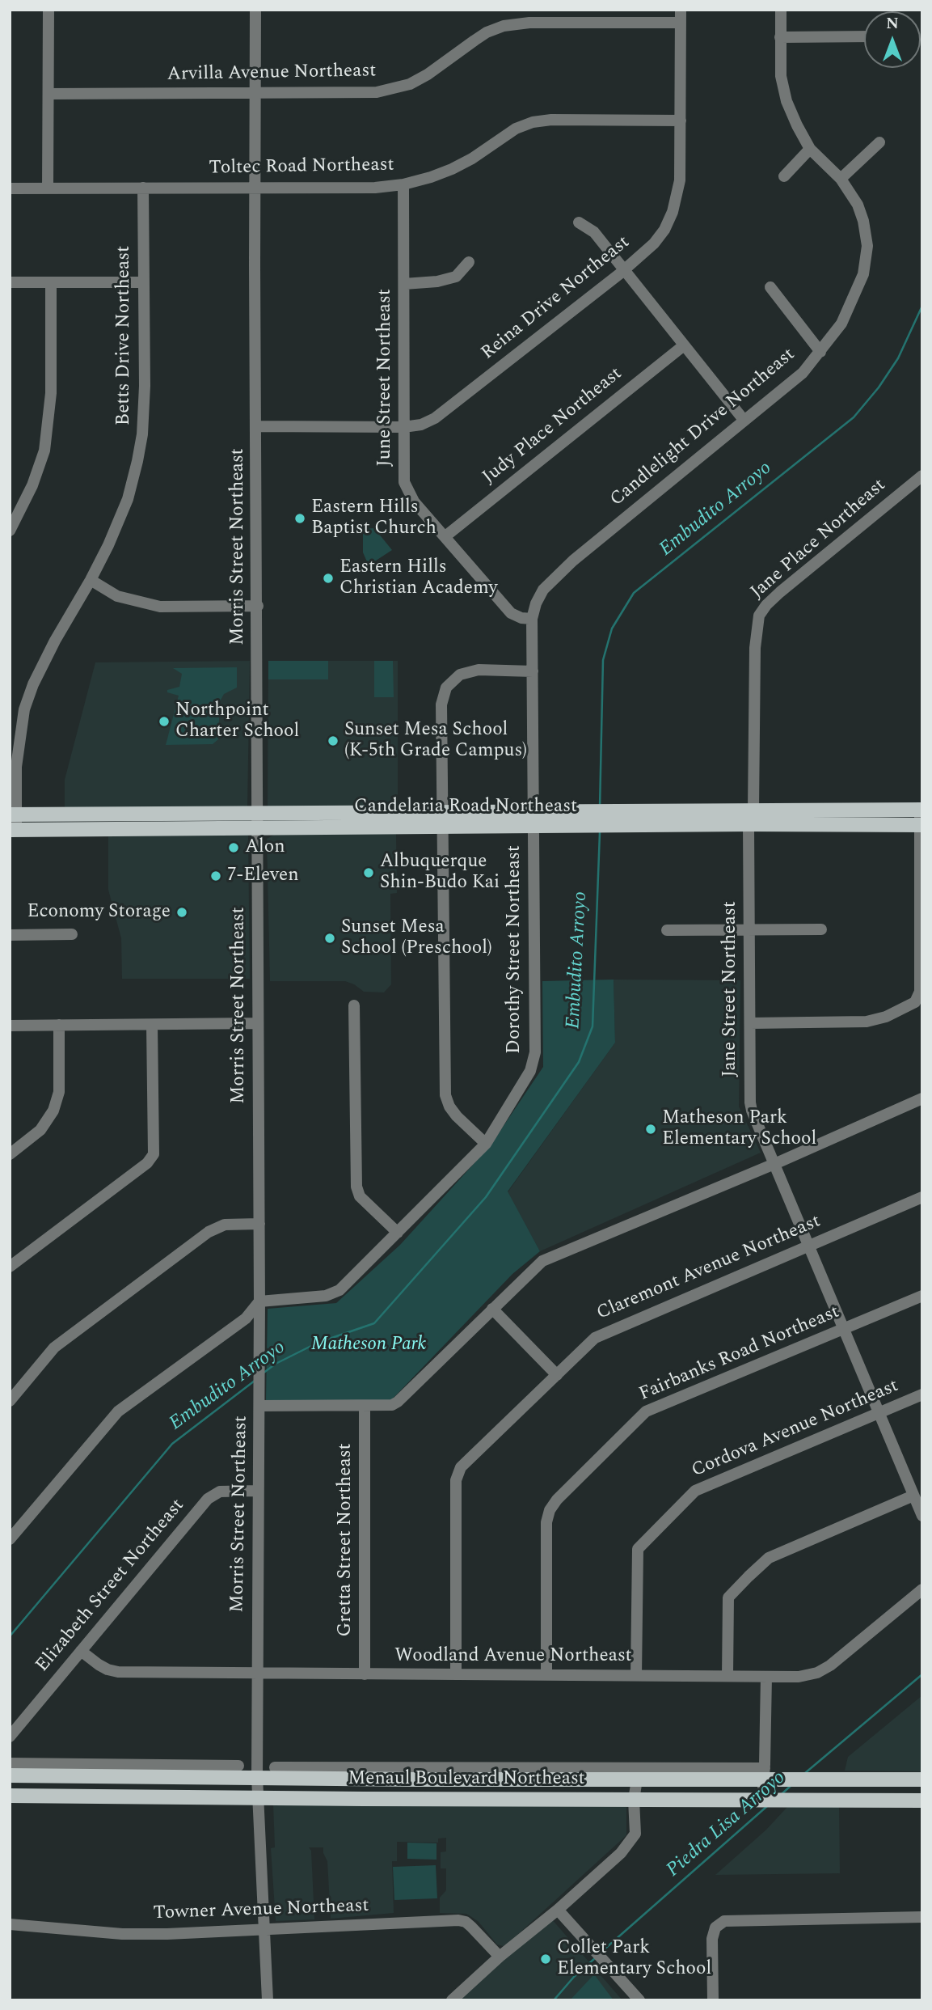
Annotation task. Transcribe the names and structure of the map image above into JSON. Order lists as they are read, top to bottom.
{
  "streets": {
    "main road": ["Candelaria Road Northeast", "Menaul Boulevard Northeast"],
    "street": [
      "Arvilla Avenue Northeast",
      "Toltec Road Northeast",
      "Reina Drive Northeast",
      "Betts Drive Northeast",
      "June Street Northeast",
      "Judy Place Northeast",
      "Candlelight Drive Northeast",
      "Jane Place Northeast",
      "Morris Street Northeast",
      "Dorothy Street Northeast",
      "Jane Street Northeast",
      "Claremont Avenue Northeast",
      "Fairbanks Road Northeast",
      "Cordova Avenue Northeast",
      "Gretta Street Northeast",
      "Elizabeth Street Northeast",
      "Woodland Avenue Northeast",
      "Towner Avenue Northeast"
    ]
  },
  "crossings": [
    ["Arvilla Avenue Northeast", "Reina Drive Northeast"],
    ["Arvilla Avenue Northeast", "Morris Street Northeast"],
    ["Toltec Road Northeast", "Reina Drive Northeast"],
    ["Toltec Road Northeast", "Betts Drive Northeast"],
    ["Toltec Road Northeast", "June Street Northeast"],
    ["Toltec Road Northeast", "Morris Street Northeast"],
    ["Reina Drive Northeast", "June Street Northeast"],
    ["Reina Drive Northeast", "Morris Street Northeast"],
    ["Betts Drive Northeast", "Candelaria Road Northeast"],
    ["June Street Northeast", "Judy Place Northeast"],
    ["June Street Northeast", "Candlelight Drive Northeast"],
    ["Candlelight Drive Northeast", "Candelaria Road Northeast"],
    ["Candlelight Drive Northeast", "Dorothy Street Northeast"],
    ["Jane Place Northeast", "Candelaria Road Northeast"],
    ["Jane Place Northeast", "Jane Street Northeast"],
    ["Morris Street Northeast", "Candelaria Road Northeast"],
    ["Morris Street Northeast", "Dorothy Street Northeast"],
    ["Morris Street Northeast", "Elizabeth Street Northeast"],
    ["Morris Street Northeast", "Woodland Avenue Northeast"],
    ["Morris Street Northeast", "Menaul Boulevard Northeast"],
    ["Morris Street Northeast", "Towner Avenue Northeast"],
    ["Candelaria Road Northeast", "Dorothy Street Northeast"],
    ["Candelaria Road Northeast", "Jane Street Northeast"],
    ["Jane Street Northeast", "Claremont Avenue Northeast"],
    ["Jane Street Northeast", "Fairbanks Road Northeast"],
    ["Jane Street Northeast", "Cordova Avenue Northeast"],
    ["Claremont Avenue Northeast", "Woodland Avenue Northeast"],
    ["Fairbanks Road Northeast", "Woodland Avenue Northeast"],
    ["Cordova Avenue Northeast", "Woodland Avenue Northeast"],
    ["Gretta Street Northeast", "Woodland Avenue Northeast"],
    ["Elizabeth Street Northeast", "Woodland Avenue Northeast"]
  ],
  "water": ["Embudito Arroyo", "Piedra Lisa Arroyo"],
  "parks": ["Matheson Park"],
  "places": [
    "Eastern Hills Baptist Church",
    "Eastern Hills Christian Academy",
    "Northpoint Charter School",
    "Sunset Mesa School (K-5th Grade Campus)",
    "Alon",
    "Albuquerque Shin-Budo Kai",
    "7-Eleven",
    "Economy Storage",
    "Sunset Mesa School (Preschool)",
    "Matheson Park Elementary School",
    "Collet Park Elementary School"
  ],
  "north": "top"
}
